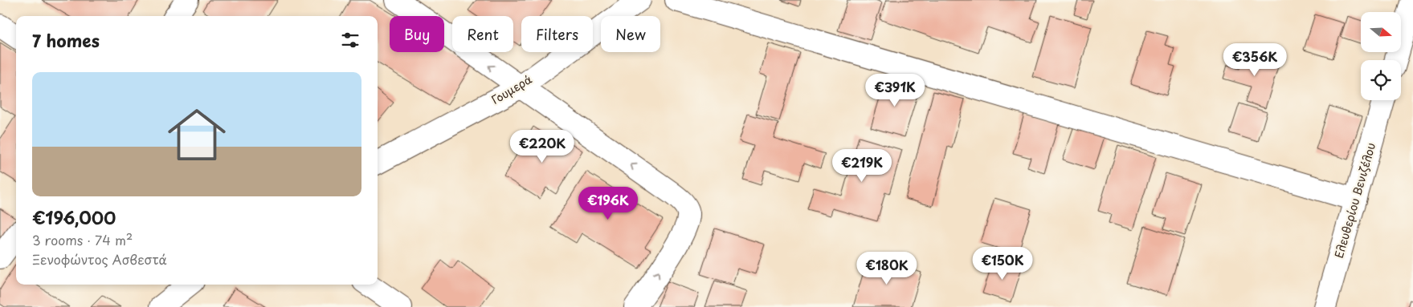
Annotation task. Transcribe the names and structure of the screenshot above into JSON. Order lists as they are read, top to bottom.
{
  "streets": {
    "street": ["Γουμερά", "Ελευθερίου Βενιζέλου"]
  },
  "north": "right",
  "page": {
    "chip": [
      "Buy",
      "Rent",
      "Filters",
      "New"
    ],
    "heading": "7 homes",
    "price": [
      "€356K",
      "€391K",
      "€220K",
      "€219K",
      "€196K",
      "€150K",
      "€180K"
    ],
    "list": [
      {
        "name": "€196,000",
        "note": "3 rooms · 74 m² · Ξενοφώντος Ασβεστά"
      }
    ]
  }
}
